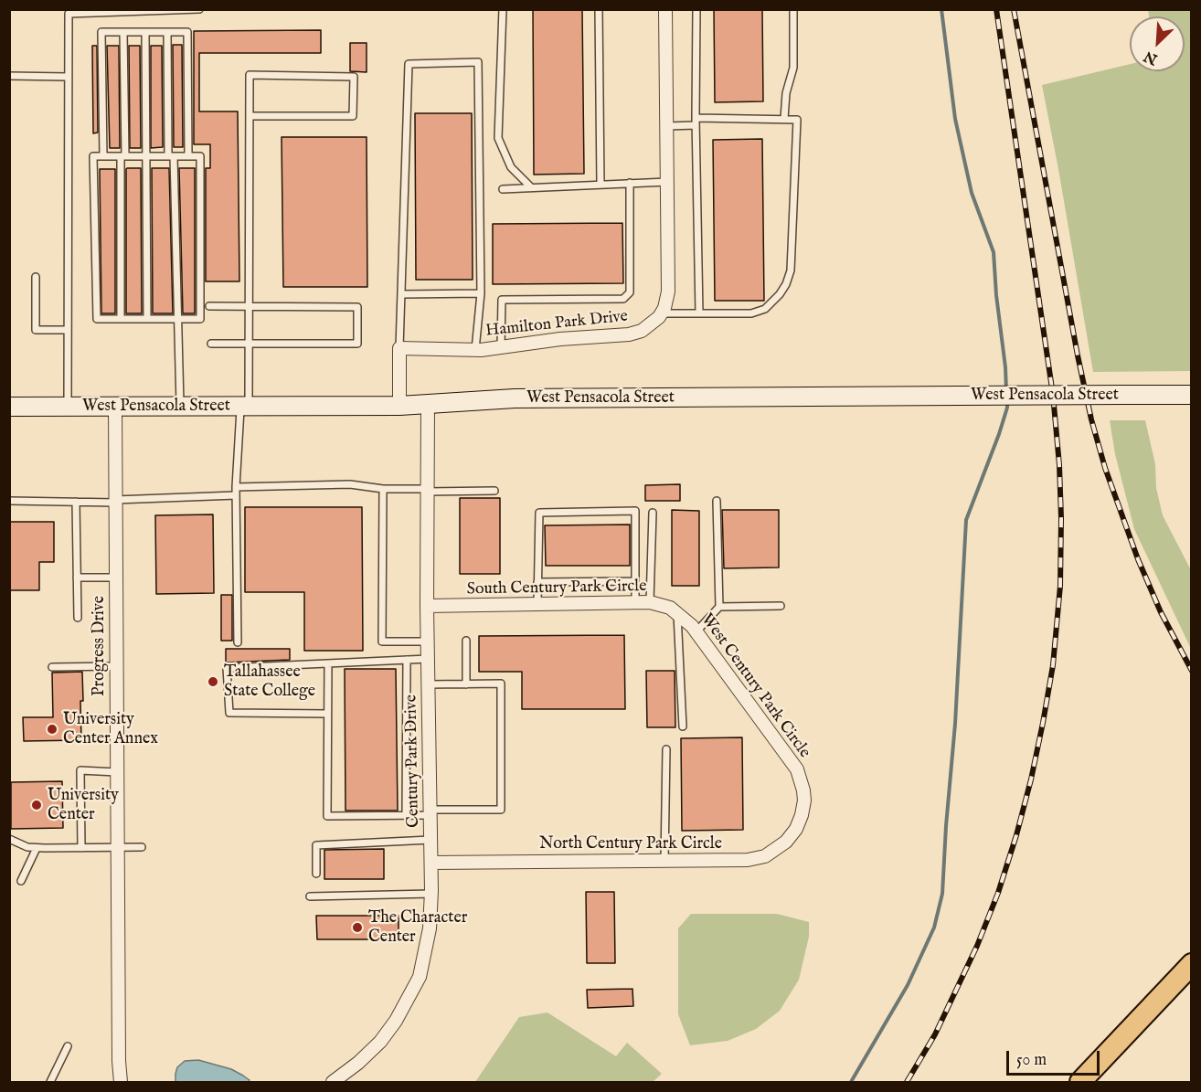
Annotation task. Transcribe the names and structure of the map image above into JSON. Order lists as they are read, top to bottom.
{
  "streets": {
    "main road": ["West Pensacola Street"],
    "street": [
      "Hamilton Park Drive",
      "South Century Park Circle",
      "Progress Drive",
      "West Century Park Circle",
      "Century Park Drive",
      "North Century Park Circle"
    ]
  },
  "crossings": [
    ["West Pensacola Street", "Progress Drive"],
    ["West Pensacola Street", "Century Park Drive"],
    ["South Century Park Circle", "West Century Park Circle"],
    ["South Century Park Circle", "Century Park Drive"],
    ["West Century Park Circle", "North Century Park Circle"],
    ["Century Park Drive", "North Century Park Circle"]
  ],
  "places": [
    "Tallahassee State College",
    "University Center Annex",
    "University Center",
    "The Character Center"
  ],
  "scale_bar": "50 m",
  "north": "bottom left"
}
